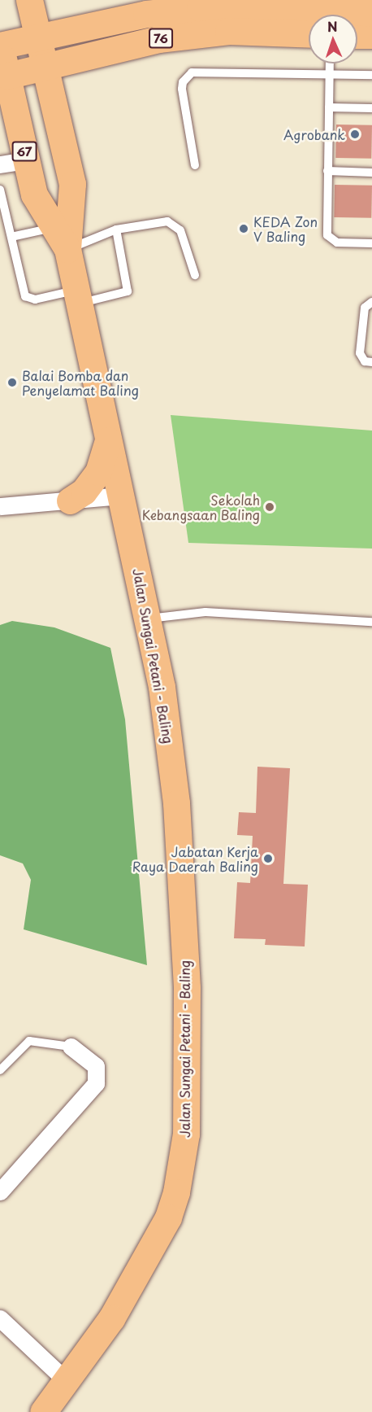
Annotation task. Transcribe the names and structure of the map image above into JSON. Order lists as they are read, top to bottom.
{
  "streets": {
    "main road": ["76", "67", "Jalan Sungai Petani - Baling"]
  },
  "crossings": [
    ["76", "Jalan Sungai Petani - Baling"]
  ],
  "places": [
    "Agrobank",
    "KEDA Zon V Baling",
    "Balai Bomba dan Penyelamat Baling",
    "Sekolah Kebangsaan Baling",
    "Jabatan Kerja Raya Daerah Baling"
  ],
  "north": "top"
}
